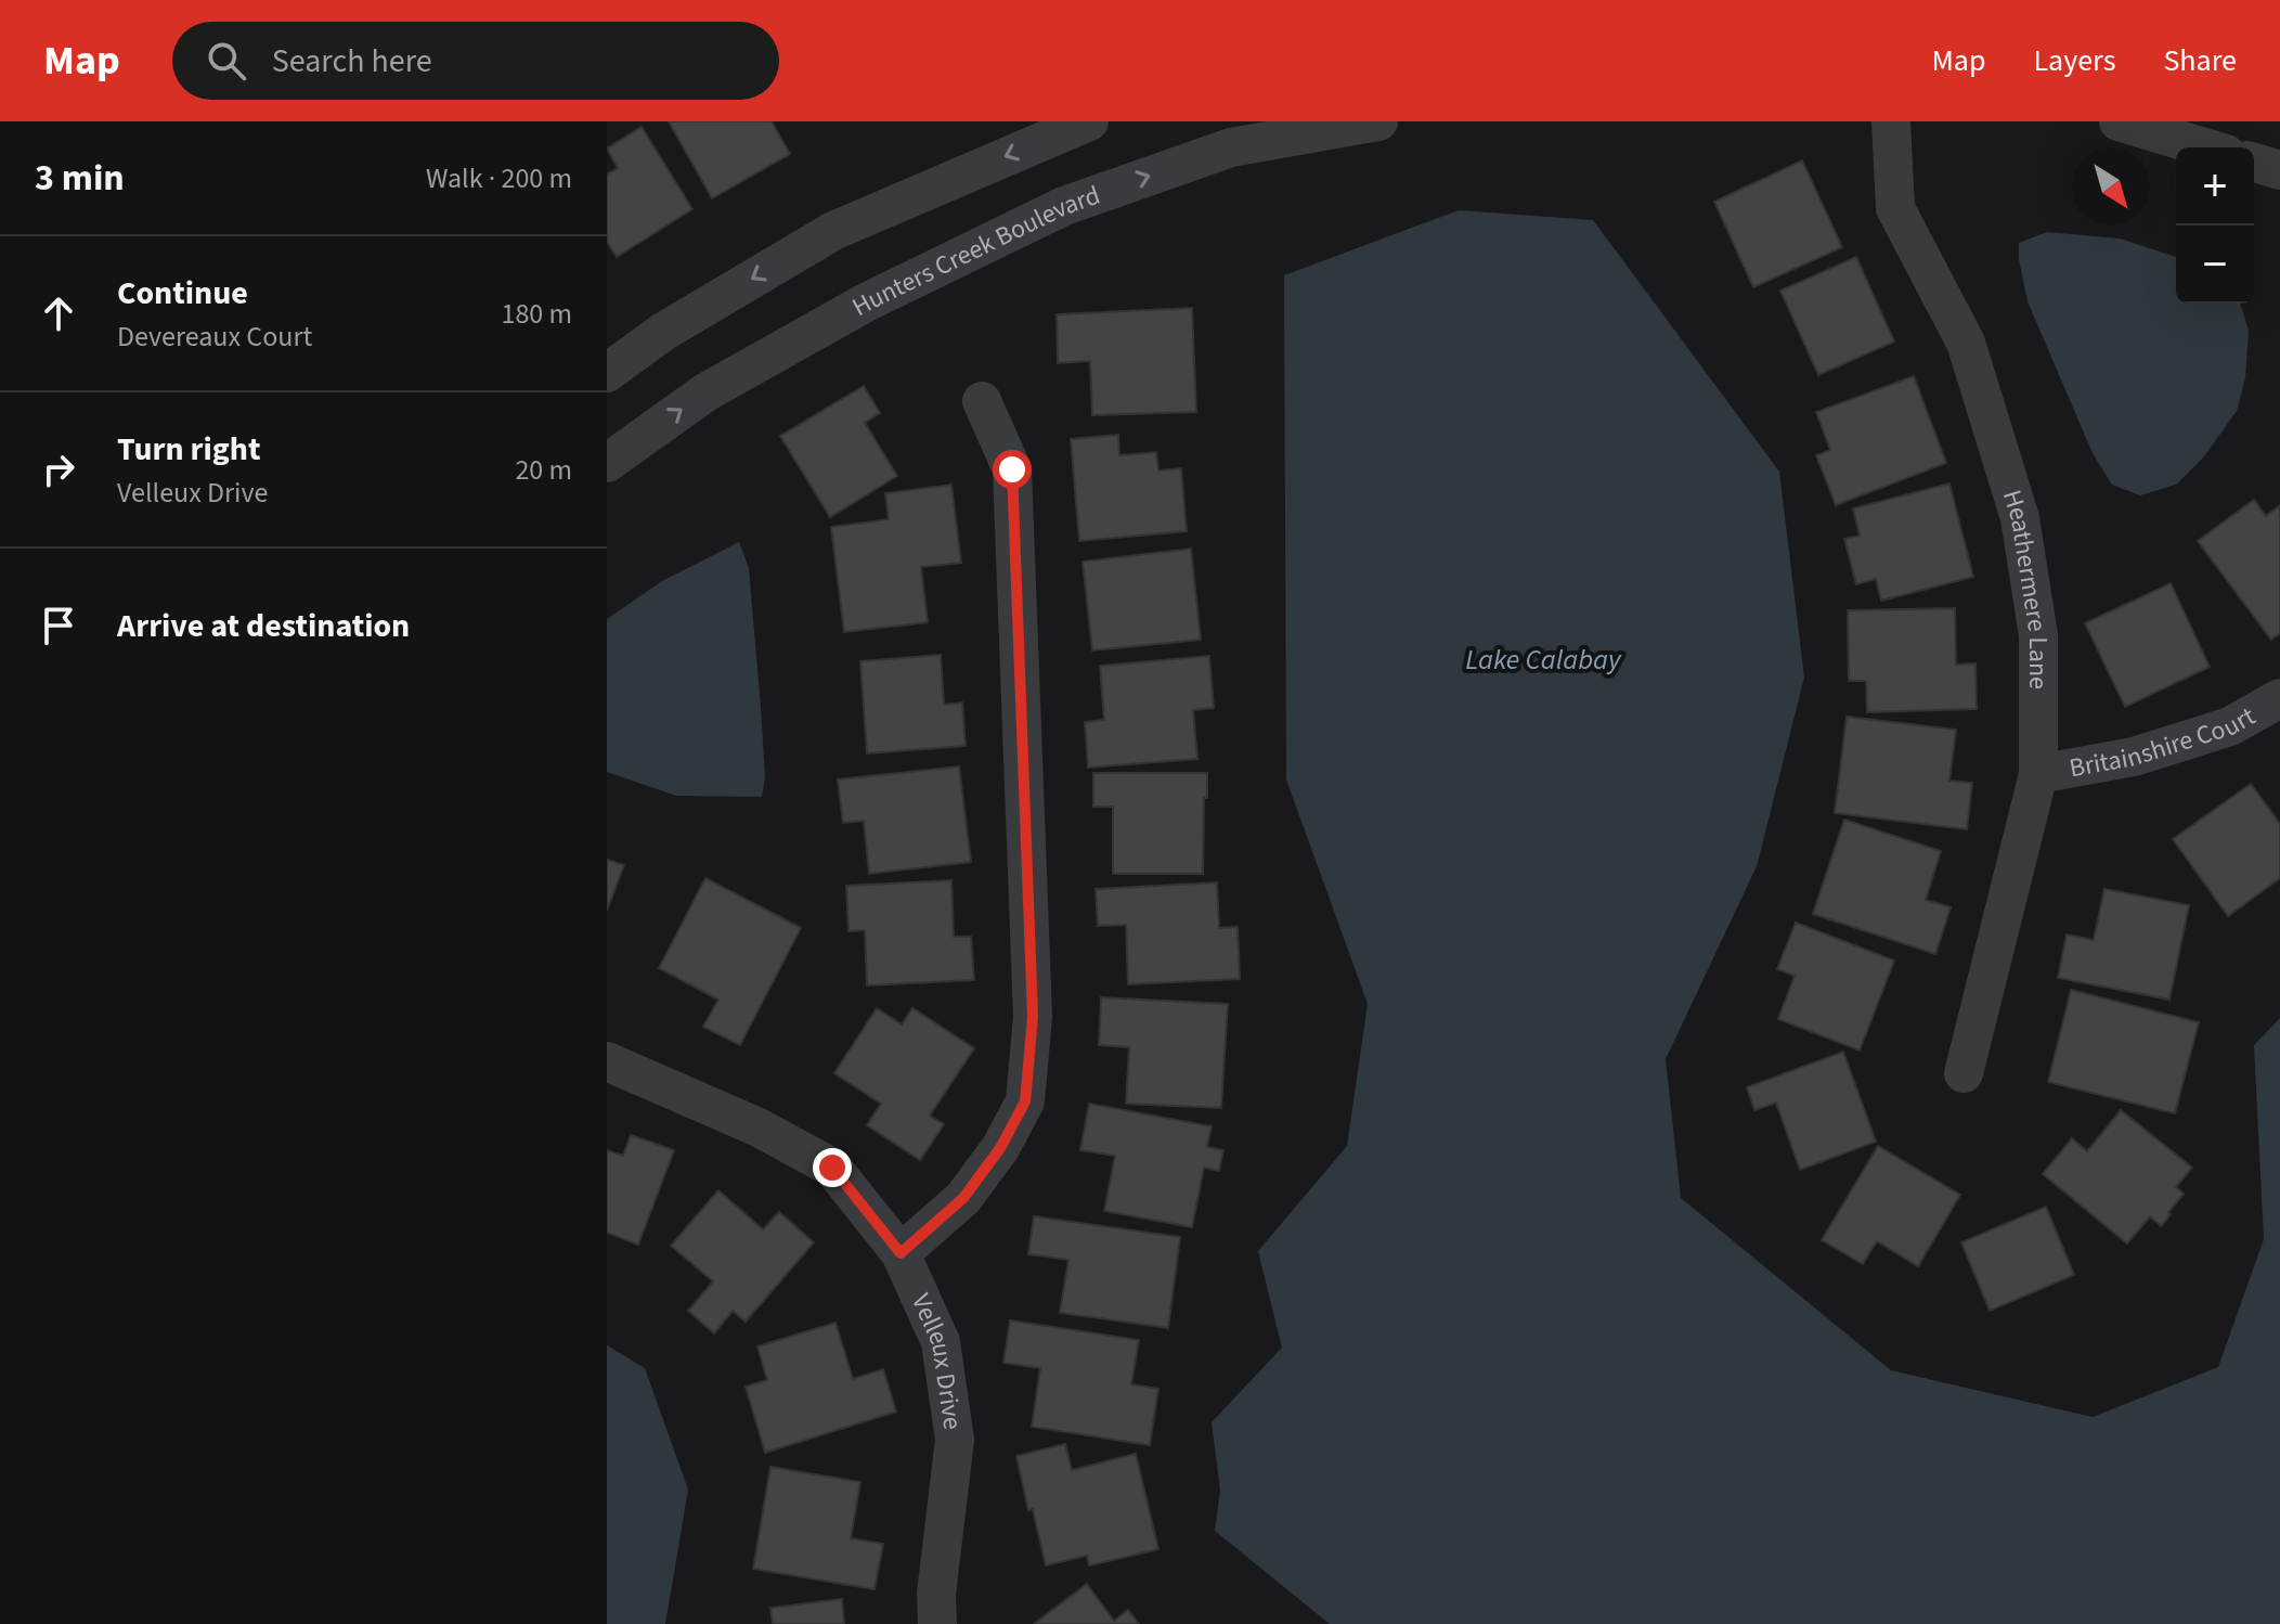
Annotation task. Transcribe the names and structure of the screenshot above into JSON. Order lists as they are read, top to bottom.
{
  "streets": {
    "street": [
      "Hunters Creek Boulevard",
      "Heathermere Lane",
      "Britainshire Court",
      "Velleux Drive"
    ]
  },
  "crossings": [
    ["Heathermere Lane", "Britainshire Court"]
  ],
  "water": ["Lake Calabay"],
  "north": "bottom right",
  "page": {
    "header": "Map",
    "search": "Search here",
    "nav": ["Map", "Layers", "Share"],
    "heading": ["3 min", "Walk · 200 m"],
    "map_buttons": ["+", "−"],
    "list": [
      ["Continue", "Devereaux Court", "180 m"],
      ["Turn right", "Velleux Drive", "20 m"],
      "Arrive at destination"
    ]
  }
}
